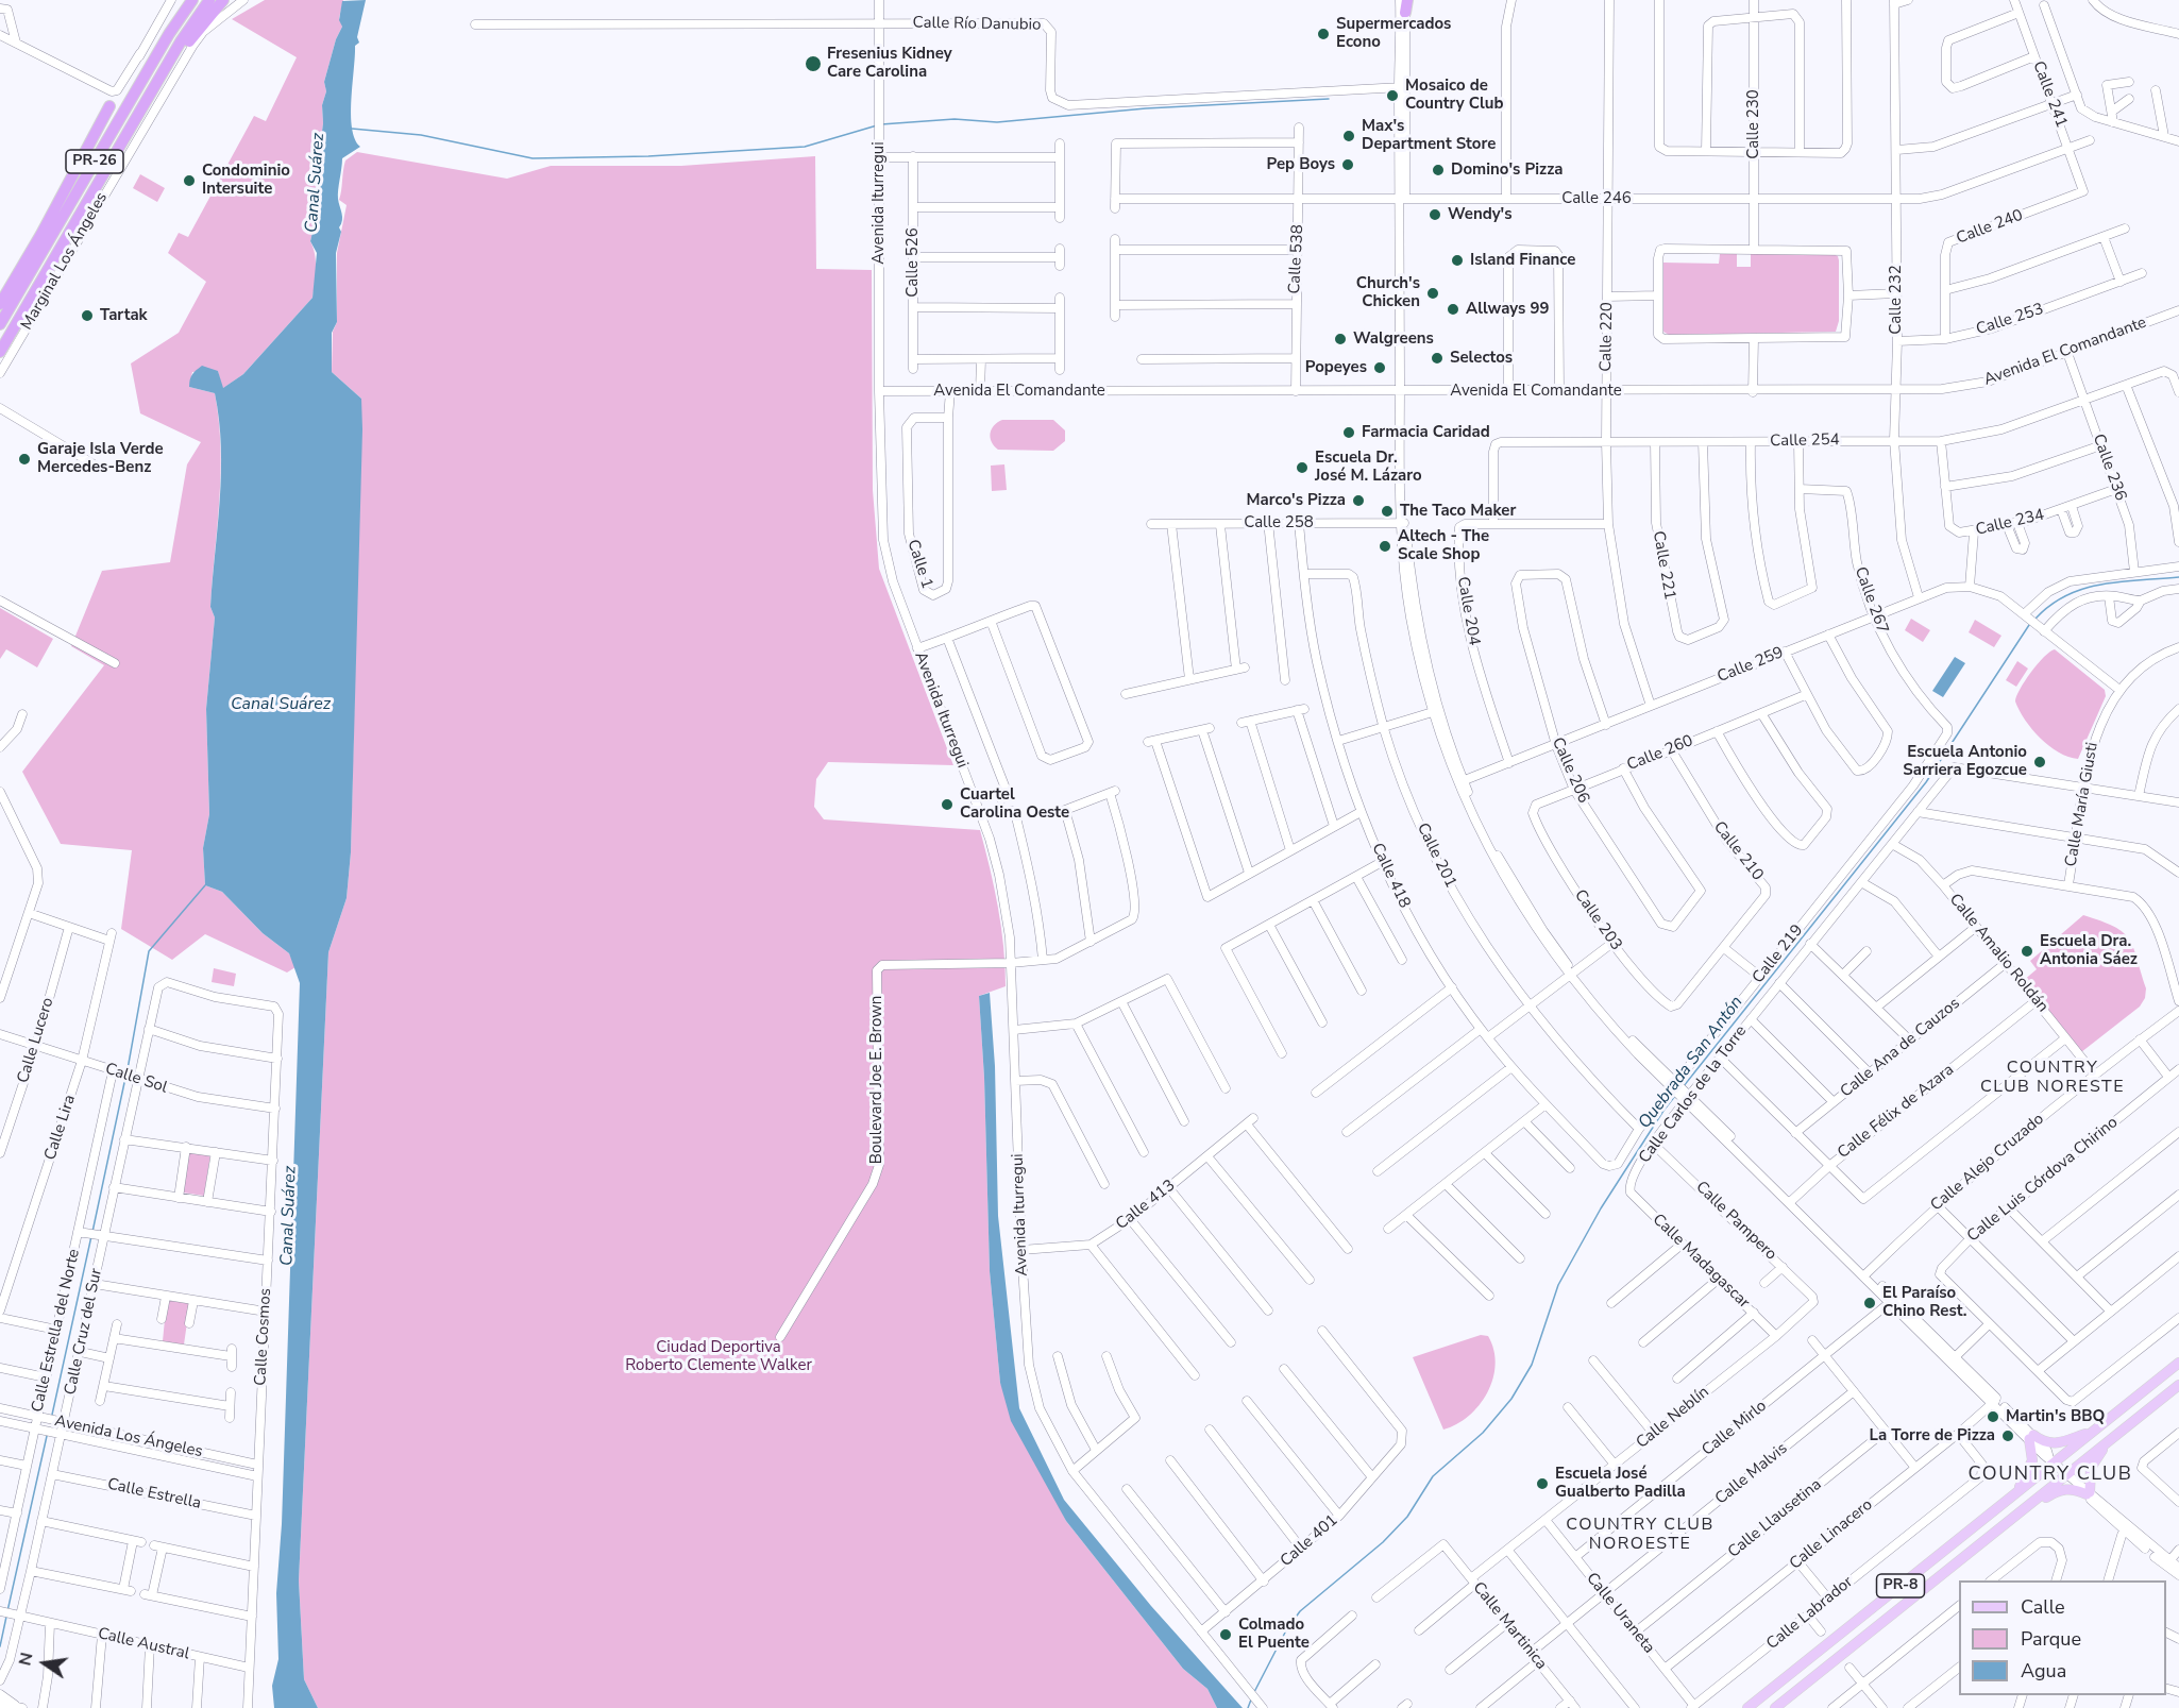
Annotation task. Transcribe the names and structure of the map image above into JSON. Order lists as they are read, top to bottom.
{
  "streets": {
    "highway": ["PR-26"],
    "main road": ["PR-8"],
    "street": [
      "Calle Río Danubio",
      "Calle 241",
      "Calle 230",
      "Calle 246",
      "Avenida Iturregui",
      "Calle 240",
      "Calle 538",
      "Marginal Los Ángeles",
      "Calle 526",
      "Calle 232",
      "Calle 253",
      "Calle 220",
      "Avenida El Comandante",
      "Calle 254",
      "Calle 236",
      "Calle 258",
      "Calle 234",
      "Calle 1",
      "Calle 221",
      "Calle 267",
      "Calle 204",
      "Calle 259",
      "Calle 260",
      "Calle 206",
      "Calle María Giusti",
      "Calle 210",
      "Calle 201",
      "Calle 418",
      "Calle 203",
      "Calle Amalio Roldán",
      "Calle 219",
      "Calle Lucero",
      "Calle Ana de Cauzos",
      "Calle Sol",
      "Boulevard Joe E. Brown",
      "Calle Carlos de la Torre",
      "Calle Félix de Azara",
      "Calle Lira",
      "Calle Alejo Cruzado",
      "Calle Luis Córdova Chirino",
      "Calle 413",
      "Calle Pampero",
      "Calle Madagascar",
      "Calle Estrella del Norte",
      "Calle Cruz del Sur",
      "Calle Cosmos",
      "Calle Neblín",
      "Calle Mirlo",
      "Avenida Los Ángeles",
      "Calle Malvis",
      "Calle Estrella",
      "Calle Llausetina",
      "Calle Linacero",
      "Calle 401",
      "Calle Uraneta",
      "Calle Labrador",
      "Calle Martinica",
      "Calle Austral"
    ]
  },
  "crossings": [
    ["Calle Río Danubio", "Avenida Iturregui"],
    ["Calle 241", "Calle 246"],
    ["Calle 241", "Calle 240"],
    ["Calle 230", "Calle 246"],
    ["Calle 246", "Calle 538"],
    ["Calle 246", "Calle 232"],
    ["Calle 246", "Calle 220"],
    ["Avenida Iturregui", "Avenida El Comandante"],
    ["Avenida Iturregui", "Boulevard Joe E. Brown"],
    ["Avenida Iturregui", "Calle 413"],
    ["Avenida Iturregui", "Calle 401"],
    ["Calle 240", "Calle 253"],
    ["Calle 538", "Avenida El Comandante"],
    ["Calle 232", "Calle 253"],
    ["Calle 232", "Avenida El Comandante"],
    ["Calle 232", "Calle 254"],
    ["Calle 232", "Calle 259"],
    ["Calle 220", "Avenida El Comandante"],
    ["Calle 220", "Calle 254"],
    ["Calle 220", "Calle 204"],
    ["Calle 220", "Calle 259"],
    ["Avenida El Comandante", "Calle 236"],
    ["Avenida El Comandante", "Calle 1"],
    ["Calle 254", "Calle 236"],
    ["Calle 254", "Calle 234"],
    ["Calle 254", "Calle 221"],
    ["Calle 254", "Calle 204"],
    ["Calle 236", "Calle 234"],
    ["Calle 258", "Calle 418"],
    ["Calle 267", "Calle 259"],
    ["Calle 267", "Calle 219"],
    ["Calle 204", "Calle 259"],
    ["Calle 259", "Calle 206"],
    ["Calle 259", "Calle María Giusti"],
    ["Calle 260", "Calle 206"],
    ["Calle 260", "Calle 210"],
    ["Calle 260", "Calle 203"],
    ["Calle María Giusti", "Calle Carlos de la Torre"],
    ["Calle 210", "Calle 203"],
    ["Calle 201", "Calle 418"],
    ["Calle 201", "Calle 219"],
    ["Calle 418", "Calle 219"],
    ["Calle Amalio Roldán", "Calle Ana de Cauzos"],
    ["Calle Amalio Roldán", "Calle Carlos de la Torre"],
    ["Calle Amalio Roldán", "Calle Félix de Azara"],
    ["Calle Amalio Roldán", "Calle Alejo Cruzado"],
    ["Calle Lucero", "Calle Sol"],
    ["Calle Lucero", "Calle Lira"],
    ["Calle Sol", "Calle Lira"],
    ["Calle Sol", "Calle Estrella del Norte"],
    ["Calle Sol", "Calle Cruz del Sur"],
    ["Calle Sol", "Calle Cosmos"],
    ["Calle Carlos de la Torre", "Calle Pampero"],
    ["Calle Carlos de la Torre", "Calle Madagascar"],
    ["Calle Pampero", "Calle Neblín"],
    ["Calle Madagascar", "Calle Neblín"],
    ["Calle Estrella del Norte", "Avenida Los Ángeles"],
    ["Calle Cruz del Sur", "Calle Cosmos"],
    ["Calle Cruz del Sur", "Avenida Los Ángeles"],
    ["Calle Cruz del Sur", "Calle Estrella"],
    ["Calle Cruz del Sur", "Calle Austral"],
    ["Calle Cosmos", "Avenida Los Ángeles"],
    ["Calle Cosmos", "Calle Estrella"],
    ["Calle Cosmos", "Calle Austral"],
    ["Calle Neblín", "Calle Uraneta"],
    ["Calle Neblín", "Calle Martinica"],
    ["Calle Mirlo", "Calle Uraneta"],
    ["Calle Malvis", "Calle Uraneta"],
    ["Calle Malvis", "Calle Martinica"],
    ["Calle Llausetina", "Calle Uraneta"],
    ["Calle Linacero", "Calle Uraneta"],
    ["Calle Linacero", "Calle Labrador"],
    ["Calle Uraneta", "Calle Labrador"]
  ],
  "districts": ["COUNTRY CLUB NORESTE", "COUNTRY CLUB", "COUNTRY CLUB NOROESTE"],
  "water": ["Canal Suárez", "Quebrada San Antón"],
  "parks": ["Ciudad Deportiva Roberto Clemente Walker"],
  "places": [
    "Supermercados Econo",
    "Fresenius Kidney Care Carolina",
    "Mosaico de Country Club",
    "Max's Department Store",
    "Pep Boys",
    "Domino's Pizza",
    "Condominio Intersuite",
    "Wendy's",
    "Island Finance",
    "Church's Chicken",
    "Allways 99",
    "Tartak",
    "Walgreens",
    "Selectos",
    "Popeyes",
    "Farmacia Caridad",
    "Garaje Isla Verde Mercedes-Benz",
    "Escuela Dr. José M. Lázaro",
    "Marco's Pizza",
    "The Taco Maker",
    "Altech - The Scale Shop",
    "Escuela Antonio Sarriera Egozcue",
    "Cuartel Carolina Oeste",
    "Escuela Dra. Antonia Sáez",
    "El Paraíso Chino Rest.",
    "Martin's BBQ",
    "La Torre de Pizza",
    "Escuela José Gualberto Padilla",
    "Colmado El Puente"
  ],
  "legend": ["Calle", "Parque", "Agua"],
  "north": "left"
}
